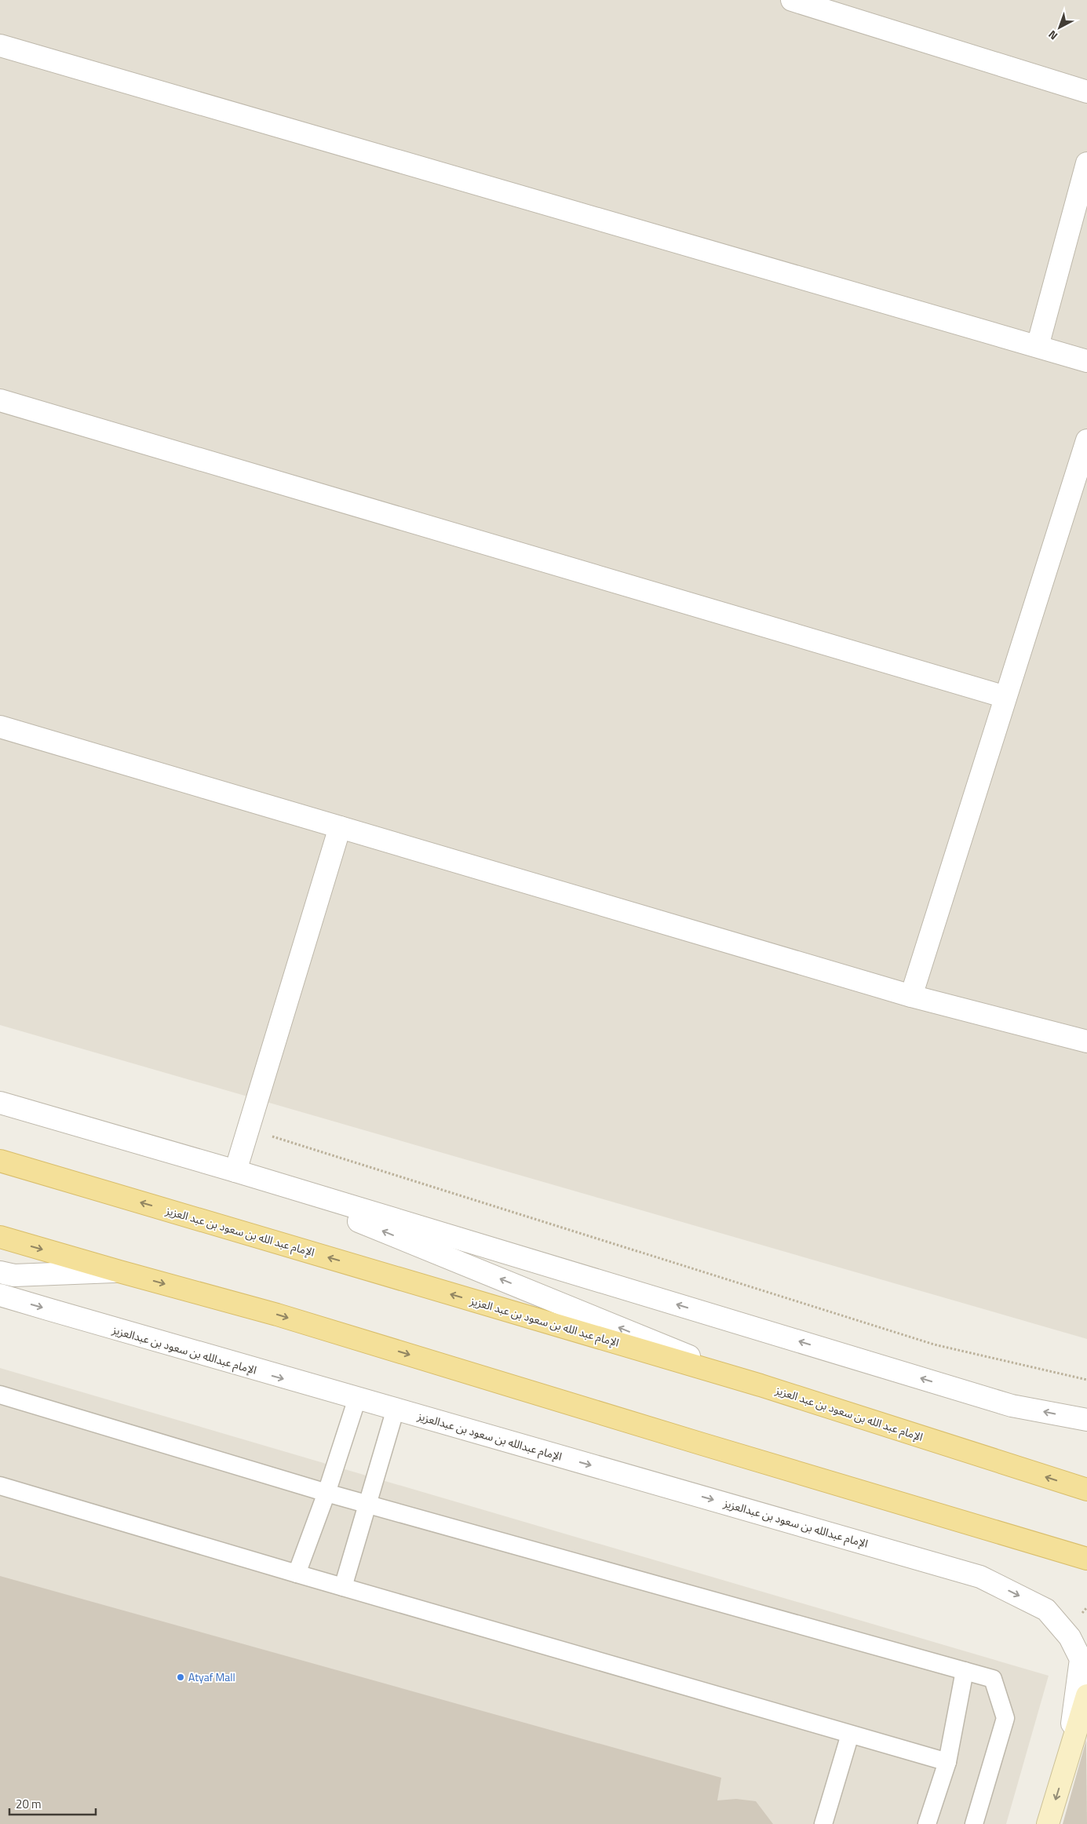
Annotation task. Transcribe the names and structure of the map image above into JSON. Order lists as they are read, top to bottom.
{
  "streets": {
    "main road": ["الإمام عبد الله بن سعود بن عبد العزيز"],
    "street": ["الإمام عبدالله بن سعود بن عبدالعزيز"]
  },
  "places": ["Atyaf Mall"],
  "scale_bar": "20 m",
  "north": "bottom left"
}
